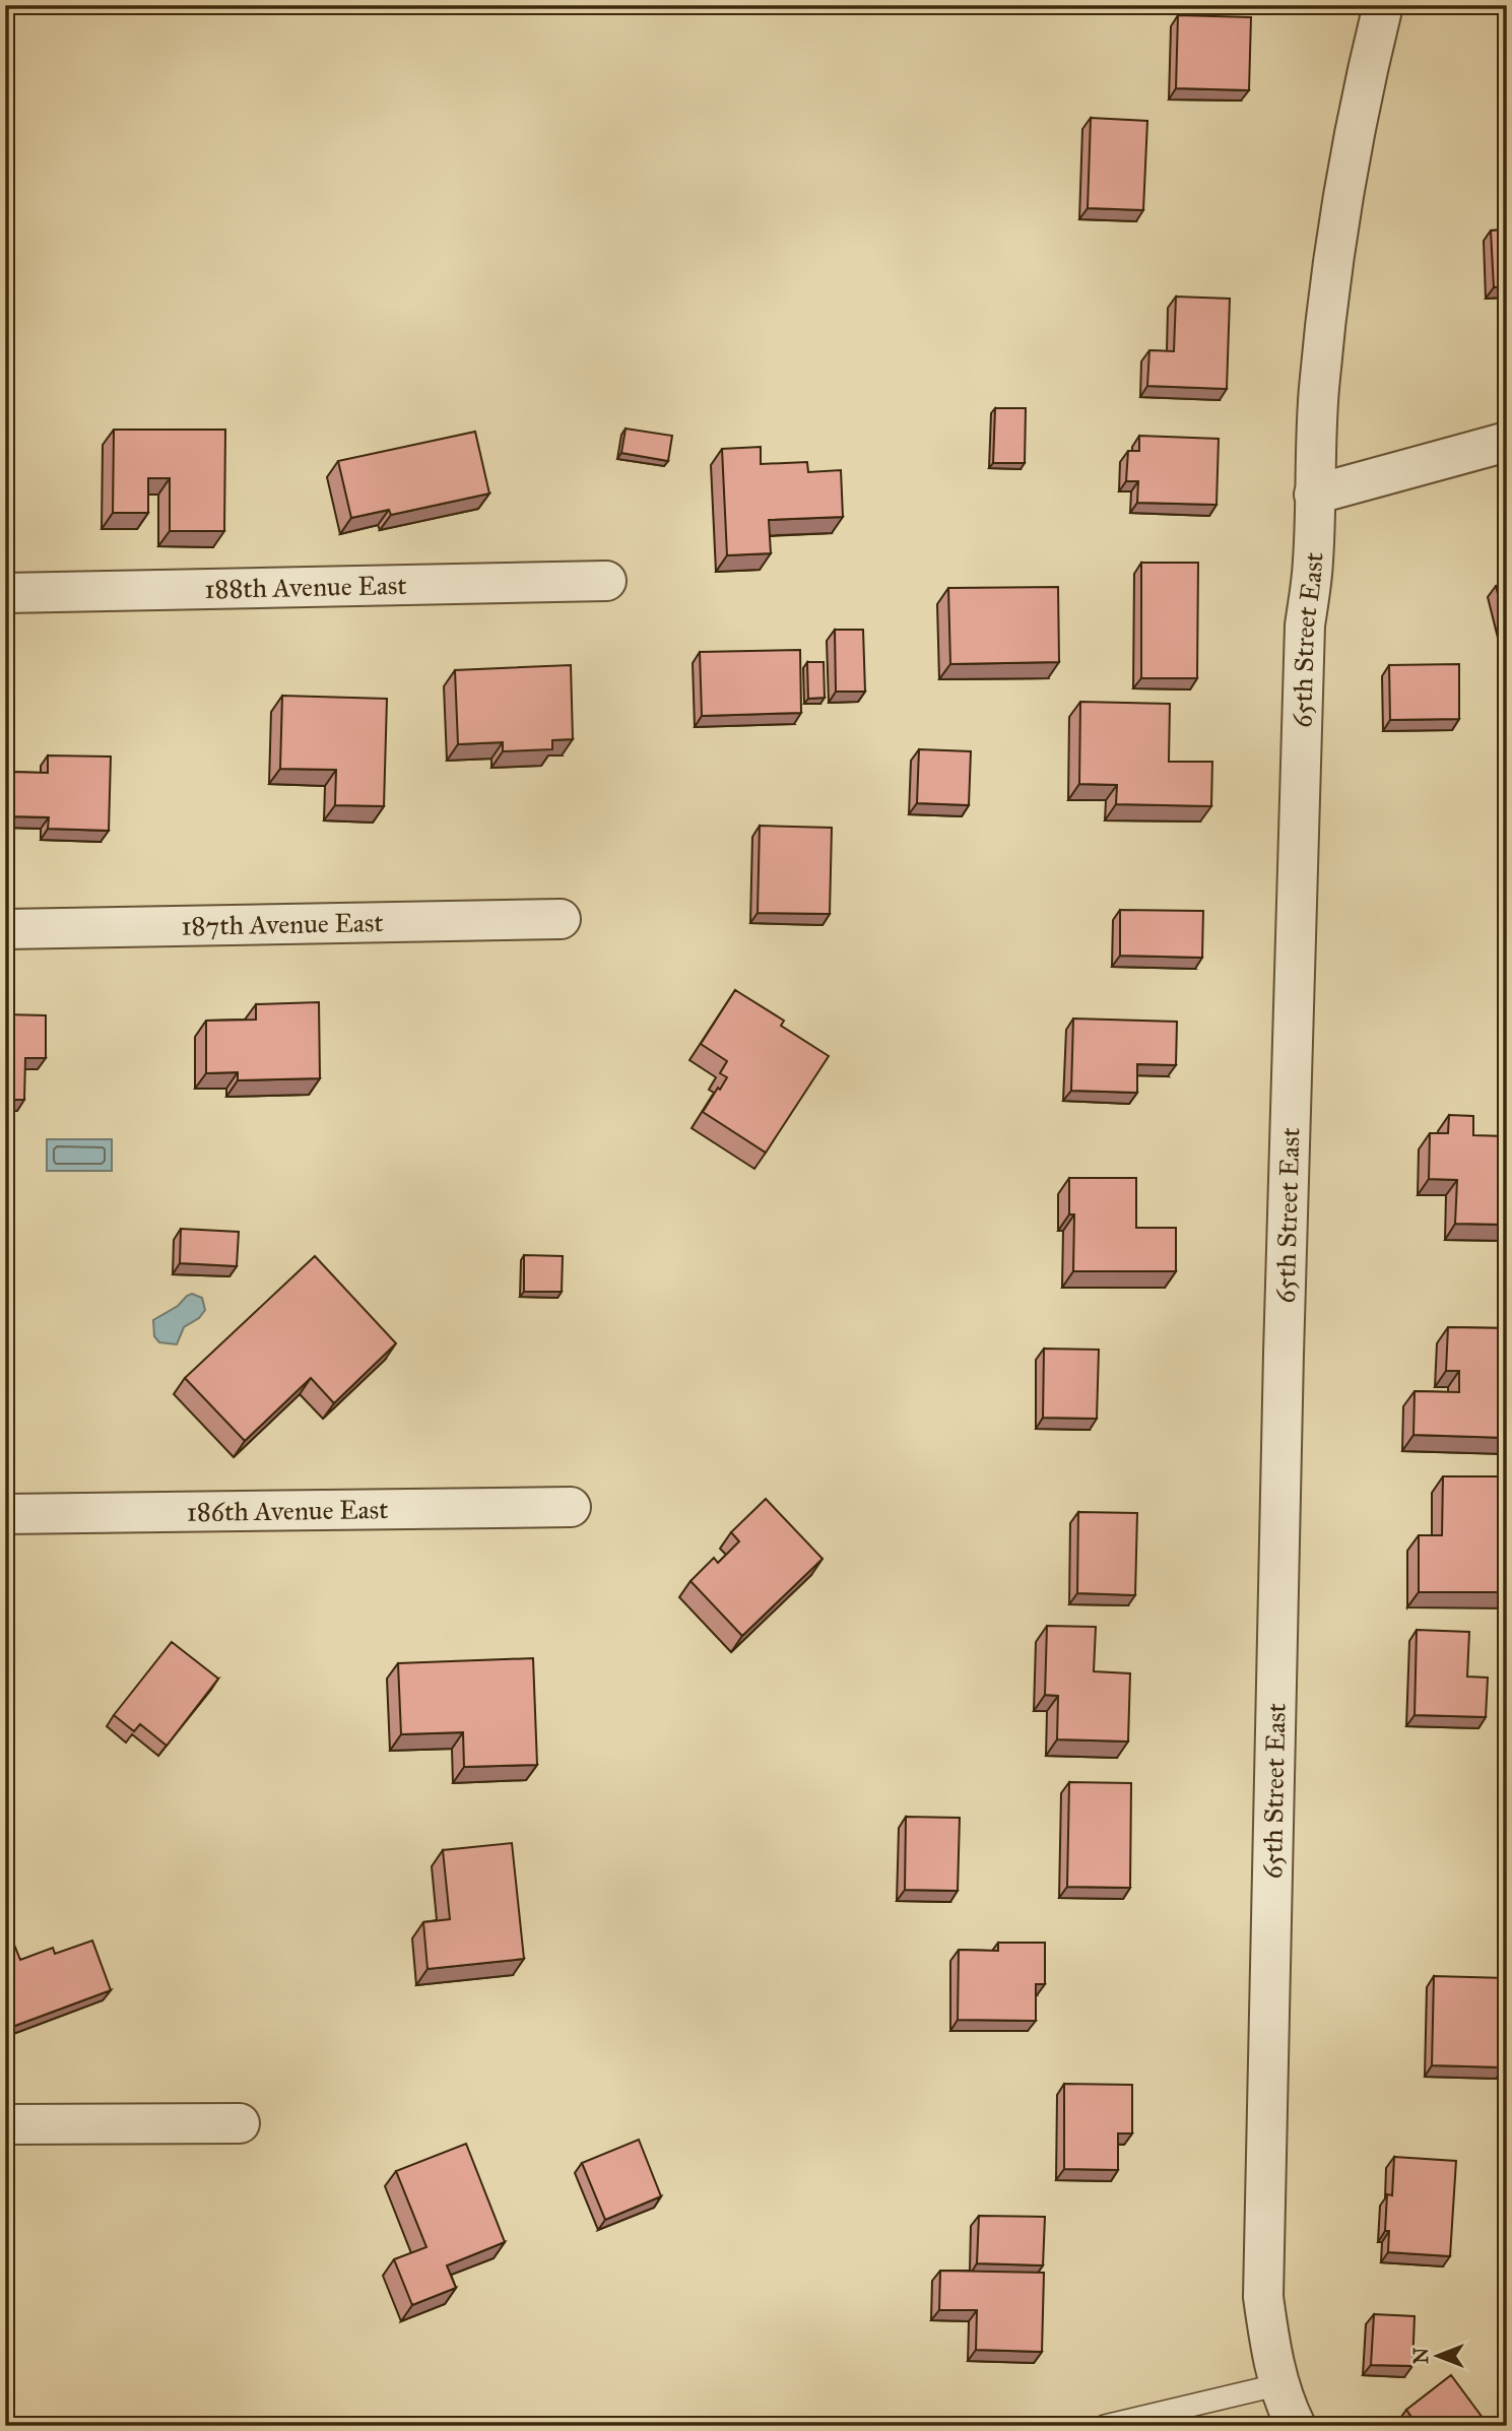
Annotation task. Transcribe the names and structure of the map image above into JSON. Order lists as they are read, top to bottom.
{
  "streets": {
    "street": [
      "188th Avenue East",
      "65th Street East",
      "187th Avenue East",
      "186th Avenue East"
    ]
  },
  "north": "left"
}
